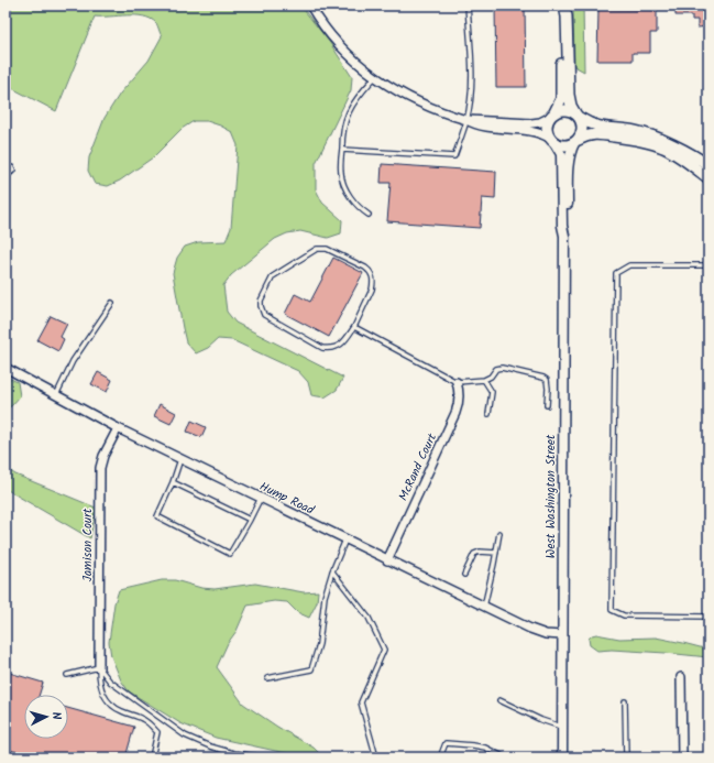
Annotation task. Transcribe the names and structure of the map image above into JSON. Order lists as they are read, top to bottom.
{
  "streets": {
    "street": [
      "McRand Court",
      "West Washington Street",
      "Hump Road",
      "Jamison Court"
    ]
  },
  "crossings": [
    ["McRand Court", "Hump Road"],
    ["West Washington Street", "Hump Road"],
    ["Hump Road", "Jamison Court"]
  ],
  "north": "right"
}
